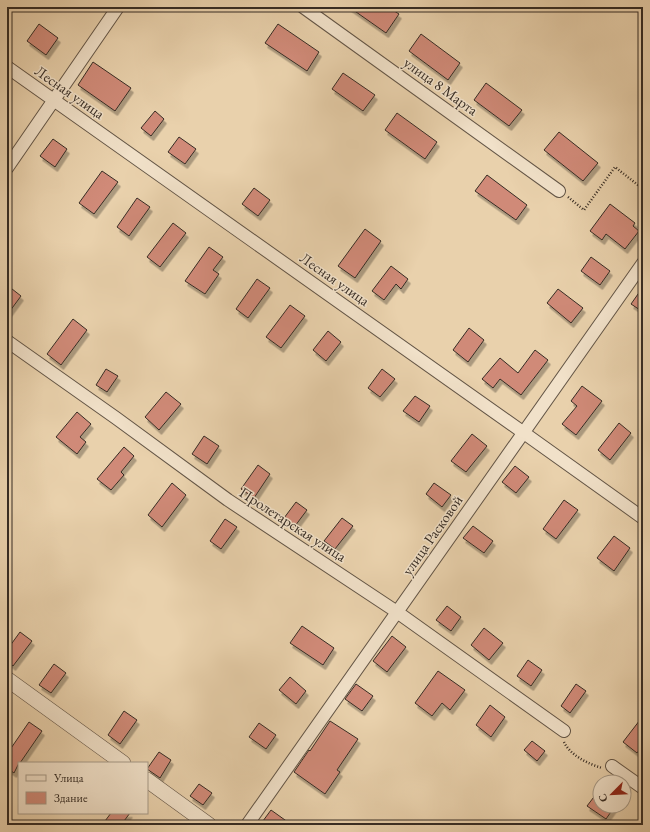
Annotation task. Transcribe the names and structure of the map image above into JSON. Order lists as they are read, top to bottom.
{
  "streets": {
    "street": [
      "улица 8 Марта",
      "Лесная улица",
      "Пролетарская улица",
      "улица Расковой"
    ]
  },
  "crossings": [
    ["Лесная улица", "улица Расковой"],
    ["Пролетарская улица", "улица Расковой"]
  ],
  "legend": ["Улица", "Здание"],
  "north": "bottom left"
}
